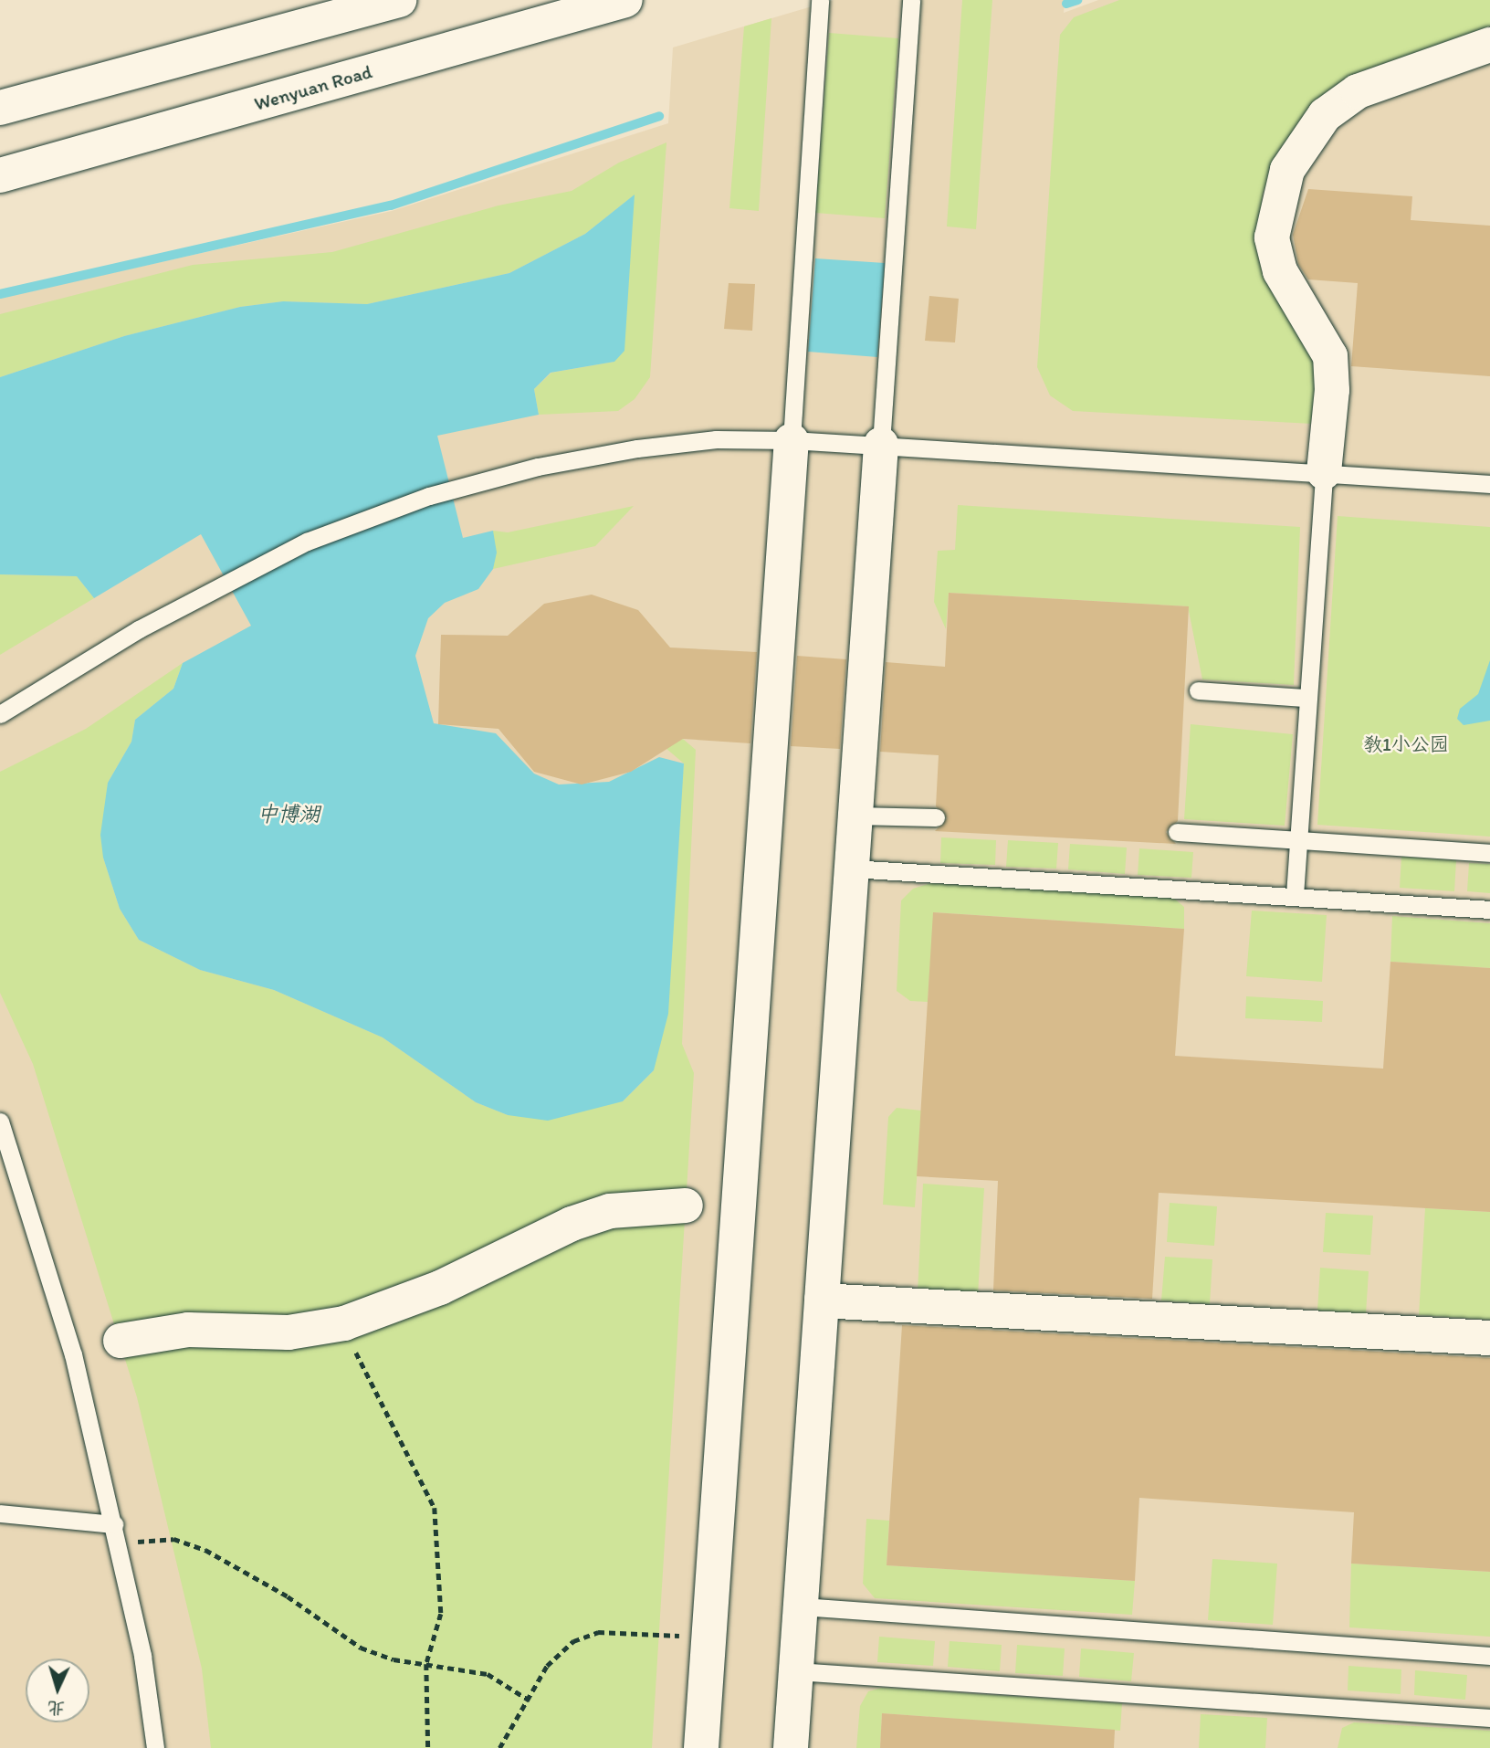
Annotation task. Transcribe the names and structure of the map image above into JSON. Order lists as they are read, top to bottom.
{
  "streets": {
    "street": ["Wenyuan Road"]
  },
  "water": ["中博湖"],
  "parks": ["教1小公园"],
  "north": "bottom"
}
